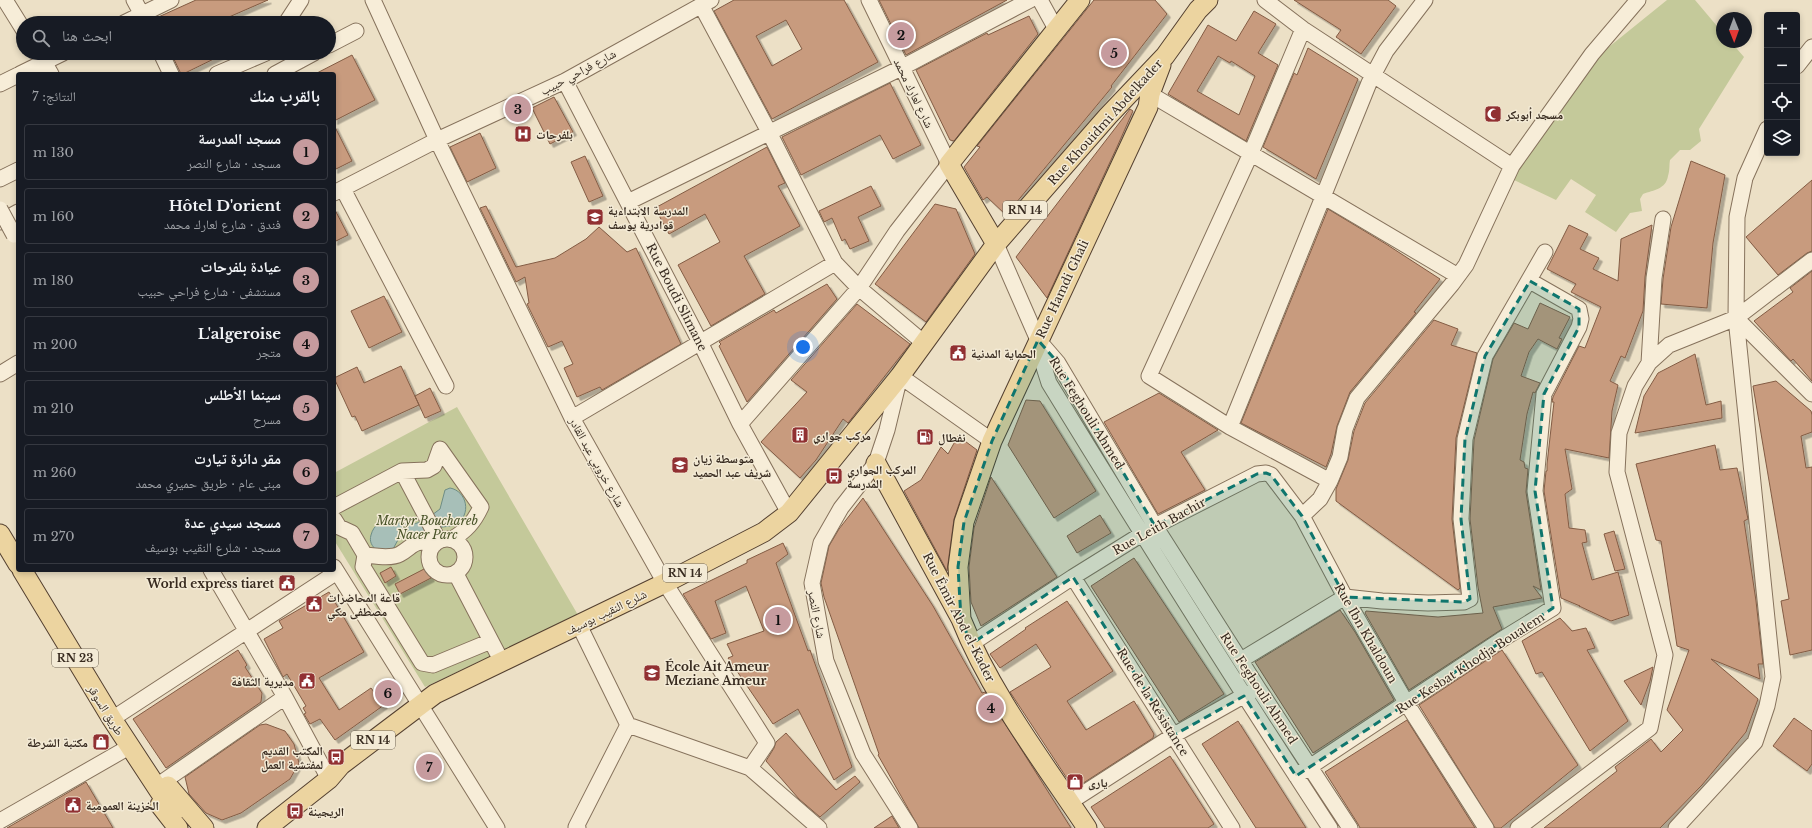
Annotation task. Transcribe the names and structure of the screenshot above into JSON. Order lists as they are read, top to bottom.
{
  "streets": {
    "main road": [
      "Rue Khouidmi Abdelkader",
      "RN 14",
      "Rue Hamdi Ghali",
      "شلرع النقيب بوسيف",
      "Rue Émir Abd el-Kader",
      "RN 23",
      "طريق السوقر"
    ],
    "street": [
      "شارع فراحي حبيب",
      "شارع لعارك محمد",
      "Rue Boudi Slimane",
      "Rue Feghouli Ahmed",
      "شارع خروبي عبد القادر",
      "Rue Leith Bachir",
      "شارع النصر",
      "Rue Ibn Khaldoun",
      "Rue Kesbat Khodja Boualem",
      "Rue de la Résistance"
    ]
  },
  "crossings": [
    ["شارع فراحي حبيب", "Rue Boudi Slimane"],
    ["شارع فراحي حبيب", "شارع خروبي عبد القادر"],
    ["Rue Khouidmi Abdelkader", "Rue Hamdi Ghali"],
    ["Rue Khouidmi Abdelkader", "شلرع النقيب بوسيف"],
    ["Rue Khouidmi Abdelkader", "شارع النصر"],
    ["Rue Hamdi Ghali", "Rue Feghouli Ahmed"],
    ["Rue Hamdi Ghali", "Rue Émir Abd el-Kader"],
    ["Rue Boudi Slimane", "شلرع النقيب بوسيف"],
    ["Rue Feghouli Ahmed", "Rue Leith Bachir"],
    ["Rue Feghouli Ahmed", "Rue Kesbat Khodja Boualem"],
    ["شارع خروبي عبد القادر", "شلرع النقيب بوسيف"],
    ["Rue Leith Bachir", "Rue Émir Abd el-Kader"],
    ["Rue Leith Bachir", "Rue Ibn Khaldoun"],
    ["Rue Leith Bachir", "Rue de la Résistance"],
    ["شلرع النقيب بوسيف", "شارع النصر"],
    ["شارع النصر", "Rue Émir Abd el-Kader"],
    ["Rue Ibn Khaldoun", "Rue Kesbat Khodja Boualem"]
  ],
  "parks": ["Martyr Bouchareb Nacer Parc"],
  "places": {
    "mosque": ["مسجد أبوبكر"],
    "hospital": ["بلفرحات"],
    "school or university": ["المدرسة الابتداءية قوادرية يوسف", "متوسطة زيان شريف عبد الحميد", "École Ait Ameur Meziane Ameur"],
    "public building": [
      "الحماية المدنية",
      "World express tiaret",
      "قاعة المحاضرات مصطفى مكي",
      "مديرية الثقافة",
      "الخزينة العمومية"
    ],
    "building": ["مركب جواري"],
    "fuel station": ["نفطال"],
    "bus stop": ["المركب الجواري المدرسة", "المكتب القديم لمفتشية العمل", "الريجينة"],
    "shop": ["مكتبة الشرطة", "يارى"]
  },
  "north": "bottom",
  "page": {
    "map_buttons": ["+", "−"],
    "search": "ابحث هنا",
    "pins": [
      "2",
      "5",
      "3",
      "1",
      "6",
      "4",
      "7"
    ],
    "heading": ["بالقرب منك", "النتائج: 7"],
    "list": [
      {
        "mark": "1",
        "name": "مسجد المدرسة",
        "note": "مسجد · شارع النصر",
        "value": "130 m"
      },
      {
        "mark": "2",
        "name": "Hôtel D'orient",
        "note": "فندق · شارع لعارك محمد",
        "value": "160 m"
      },
      {
        "mark": "3",
        "name": "عيادة بلفرحات",
        "note": "مستشفى · شارع فراحي حبيب",
        "value": "180 m"
      },
      {
        "mark": "4",
        "name": "L'algeroise",
        "note": "متجر",
        "value": "200 m"
      },
      {
        "mark": "5",
        "name": "سينما الأطلس",
        "note": "مسرح",
        "value": "210 m"
      },
      {
        "mark": "6",
        "name": "مقر دائرة تيارت",
        "note": "مبنى عام · طريق حميري محمد",
        "value": "260 m"
      },
      {
        "mark": "7",
        "name": "مسجد سيدي عدة",
        "note": "مسجد · شلرع النقيب بوسيف",
        "value": "270 m"
      }
    ]
  }
}
